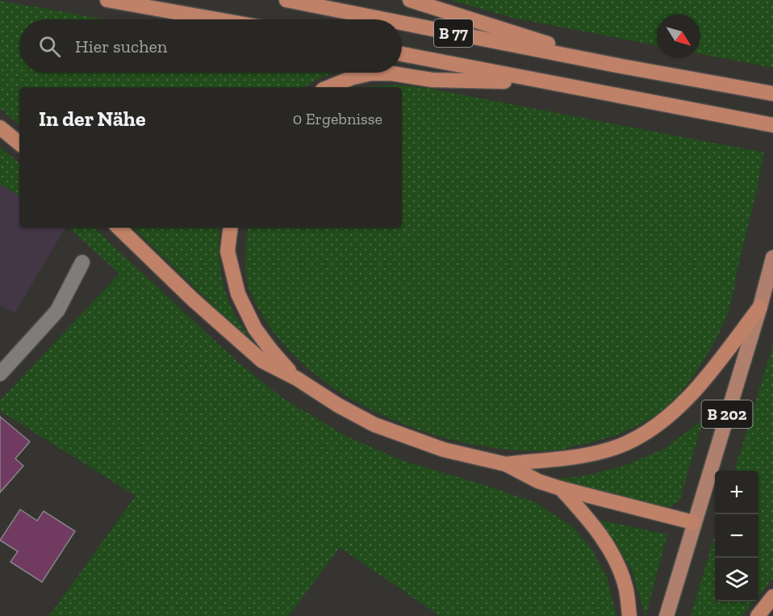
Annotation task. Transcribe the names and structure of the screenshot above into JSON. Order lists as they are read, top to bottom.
{
  "streets": {
    "highway": ["B 77"],
    "main road": ["B 202"]
  },
  "north": "bottom right",
  "page": {
    "search": "Hier suchen",
    "heading": ["In der Nähe", "0 Ergebnisse"],
    "map_buttons": ["+", "−"]
  }
}
